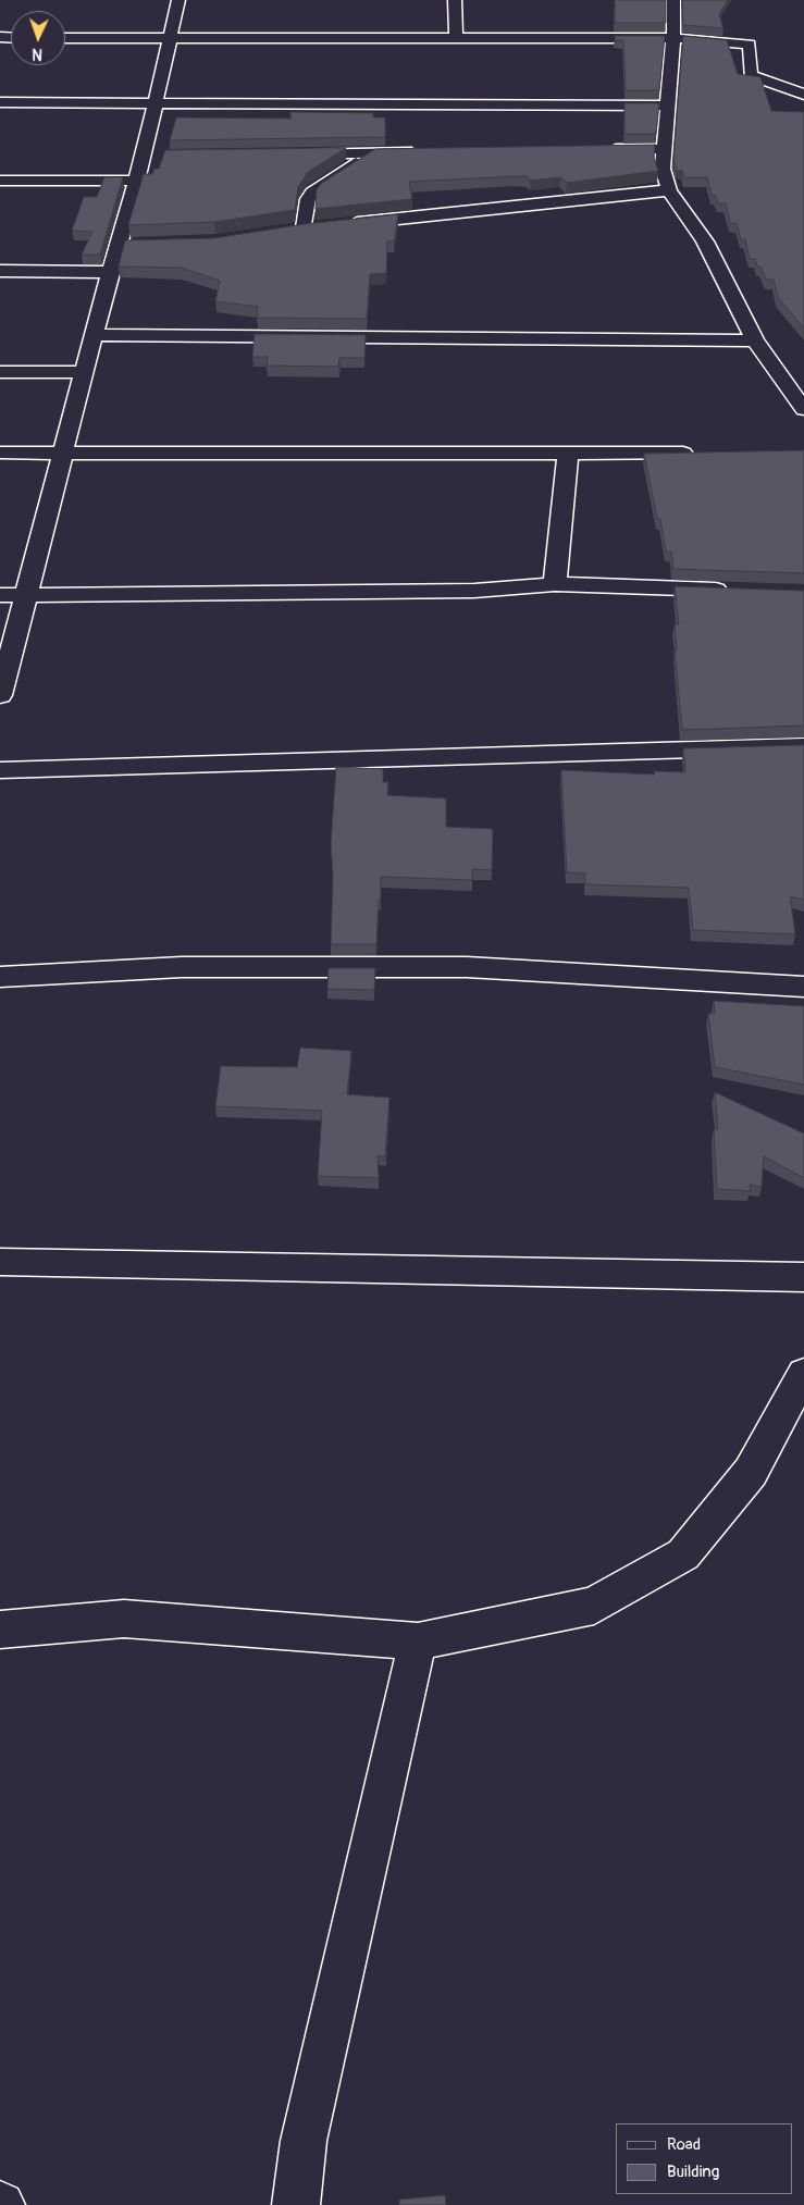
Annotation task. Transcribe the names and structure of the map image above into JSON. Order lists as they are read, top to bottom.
{
  "legend": ["Road", "Building"],
  "north": "bottom"
}
